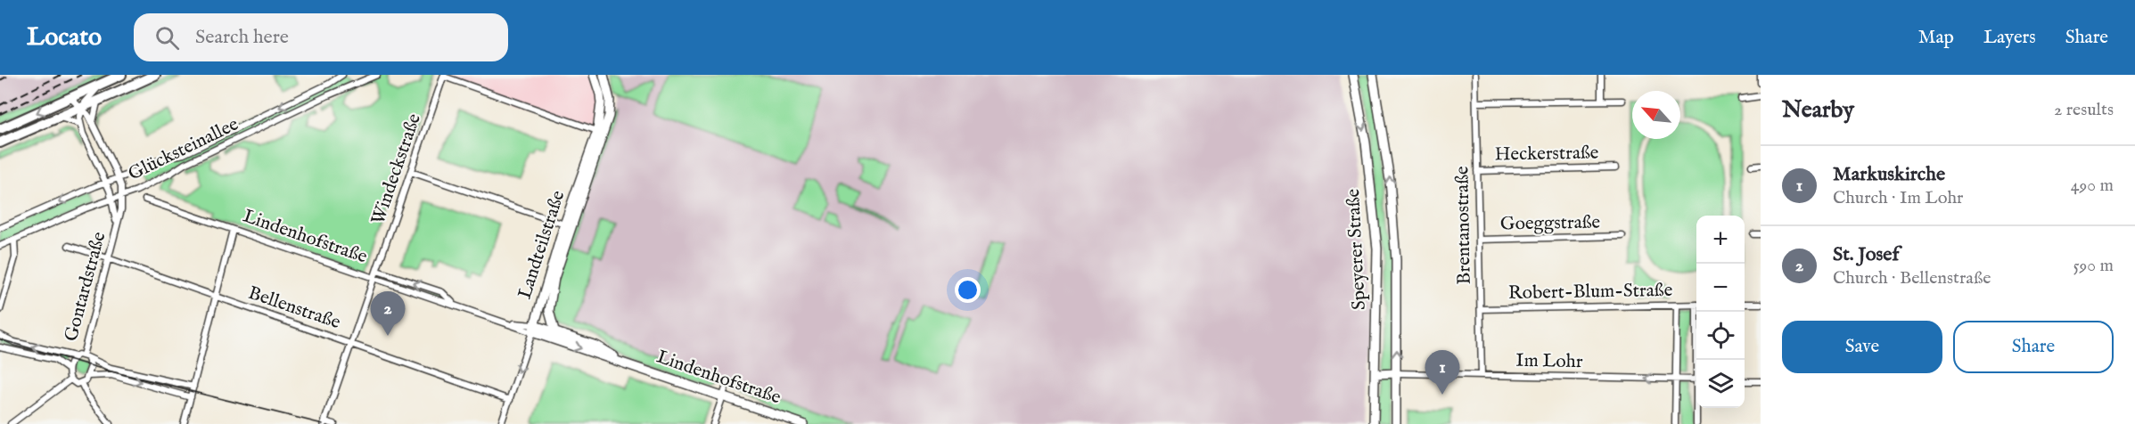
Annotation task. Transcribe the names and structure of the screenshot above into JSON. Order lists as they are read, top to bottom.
{
  "streets": {
    "street": [
      "Glücksteinallee",
      "Heckerstraße",
      "Windeckstraße",
      "Goeggstraße",
      "Brentanostraße",
      "Lindenhofstraße",
      "Landteilstraße",
      "Speyerer Straße",
      "Gontardstraße",
      "Robert-Blum-Straße",
      "Bellenstraße",
      "Im Lohr"
    ]
  },
  "crossings": [
    ["Glücksteinallee", "Gontardstraße"],
    ["Heckerstraße", "Brentanostraße"],
    ["Windeckstraße", "Lindenhofstraße"],
    ["Windeckstraße", "Bellenstraße"],
    ["Goeggstraße", "Brentanostraße"],
    ["Brentanostraße", "Robert-Blum-Straße"],
    ["Brentanostraße", "Im Lohr"],
    ["Lindenhofstraße", "Landteilstraße"],
    ["Landteilstraße", "Bellenstraße"],
    ["Speyerer Straße", "Im Lohr"],
    ["Gontardstraße", "Bellenstraße"]
  ],
  "one_way": ["Im Lohr"],
  "north": "top left",
  "page": {
    "header": "Locato",
    "search": "Search here",
    "nav": ["Map", "Layers", "Share"],
    "heading": ["Nearby", "2 results"],
    "list": [
      {
        "mark": "1",
        "name": "Markuskirche",
        "note": "Church · Im Lohr",
        "value": "490 m"
      },
      {
        "mark": "2",
        "name": "St. Josef",
        "note": "Church · Bellenstraße",
        "value": "590 m"
      }
    ],
    "map_buttons": ["+", "−"],
    "pins": ["2", "1"],
    "buttons": ["Save", "Share"]
  }
}
